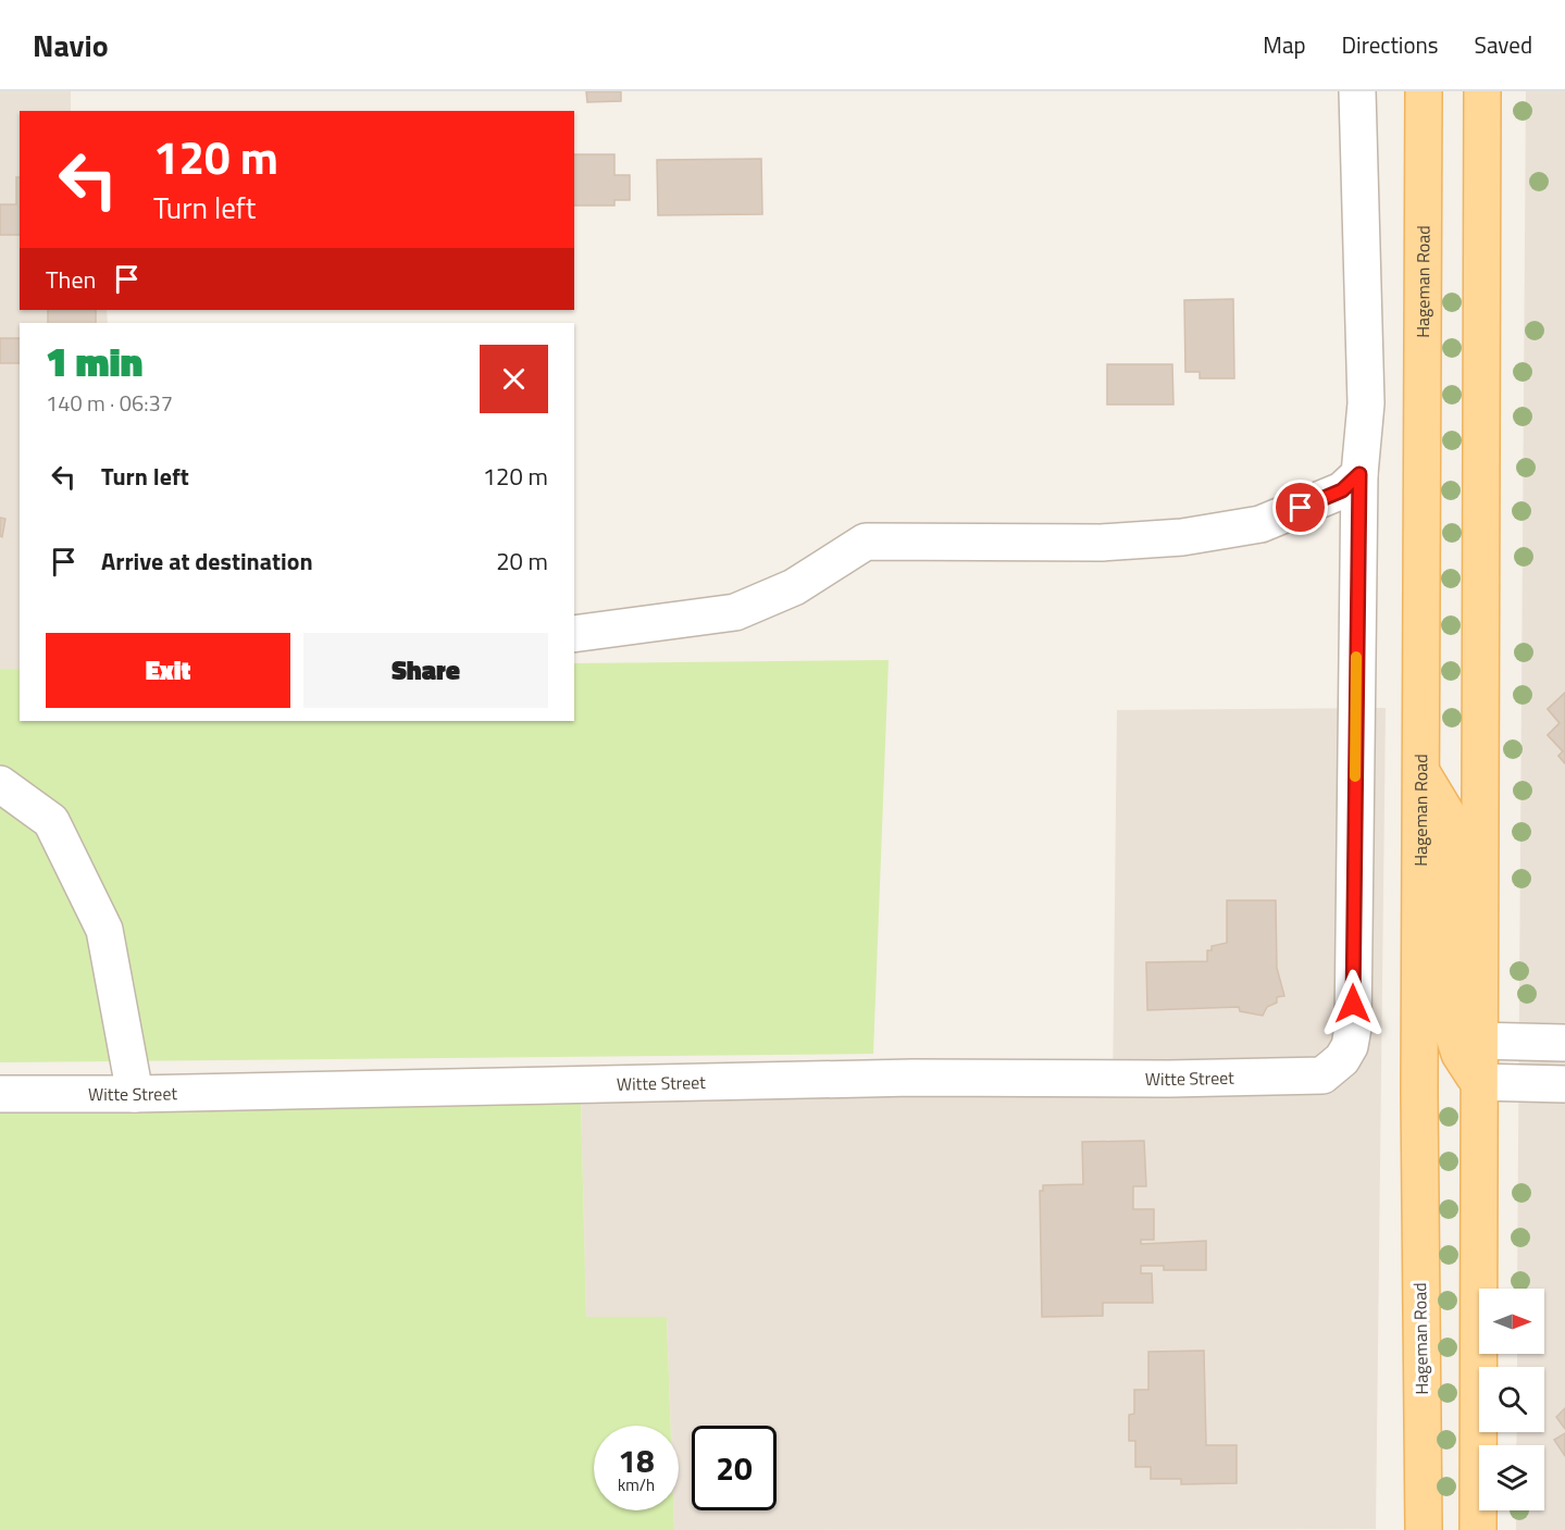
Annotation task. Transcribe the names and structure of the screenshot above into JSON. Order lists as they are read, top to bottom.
{
  "streets": {
    "main road": ["Hageman Road"],
    "street": ["Witte Street"]
  },
  "north": "right",
  "page": {
    "header": "Navio",
    "nav": ["Map", "Directions", "Saved"],
    "turn": ["120 m", "Turn left"],
    "then": "Then",
    "heading": ["1 min", "140 m · 06:37"],
    "list": [
      {
        "name": "Turn left",
        "value": "120 m"
      },
      {
        "name": "Arrive at destination",
        "value": "20 m"
      }
    ],
    "buttons": ["Exit", "Share"],
    "speed": "18 km/h",
    "limit": "20"
  }
}
